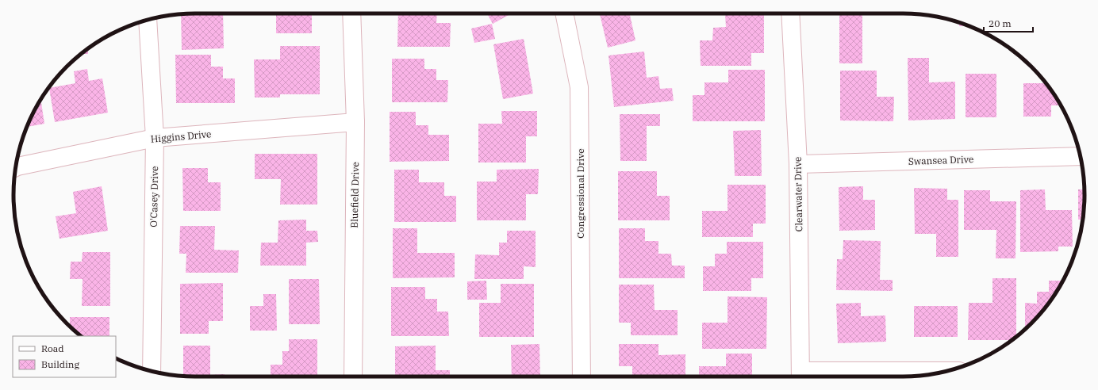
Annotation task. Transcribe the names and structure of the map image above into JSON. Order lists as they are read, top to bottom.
{
  "streets": {
    "street": [
      "Higgins Drive",
      "Swansea Drive",
      "Congressional Drive",
      "Clearwater Drive",
      "Bluefield Drive",
      "O'Casey Drive"
    ]
  },
  "crossings": [
    ["Higgins Drive", "Bluefield Drive"],
    ["Higgins Drive", "O'Casey Drive"],
    ["Swansea Drive", "Clearwater Drive"]
  ],
  "legend": ["Road", "Building"],
  "scale_bar": "20 m"
}
